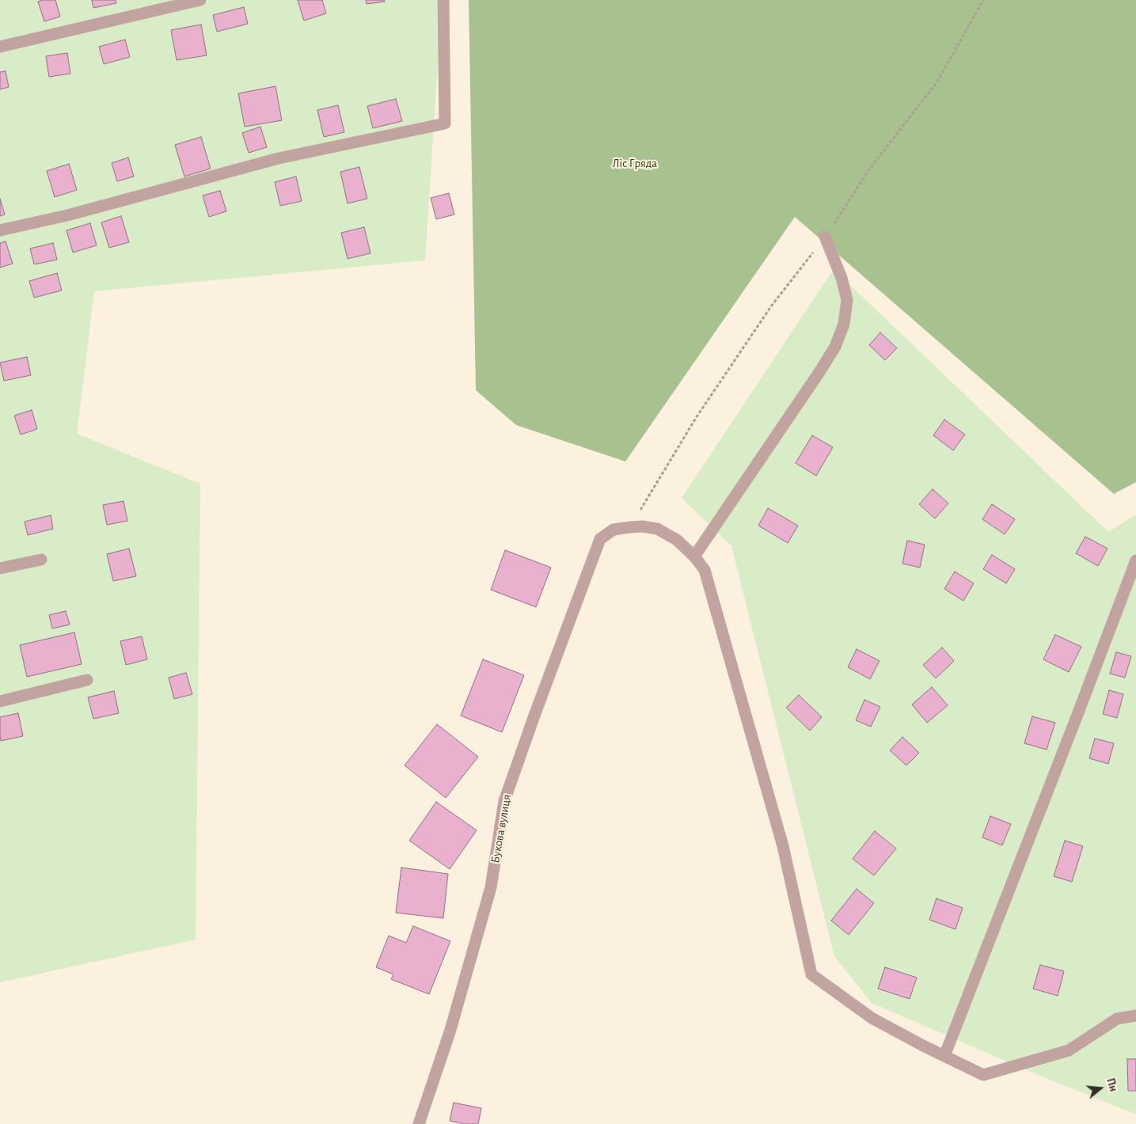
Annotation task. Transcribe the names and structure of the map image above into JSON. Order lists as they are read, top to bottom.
{
  "streets": {
    "street": ["Букова вулиця"]
  },
  "parks": ["Ліс Гряда"],
  "north": "right"
}
